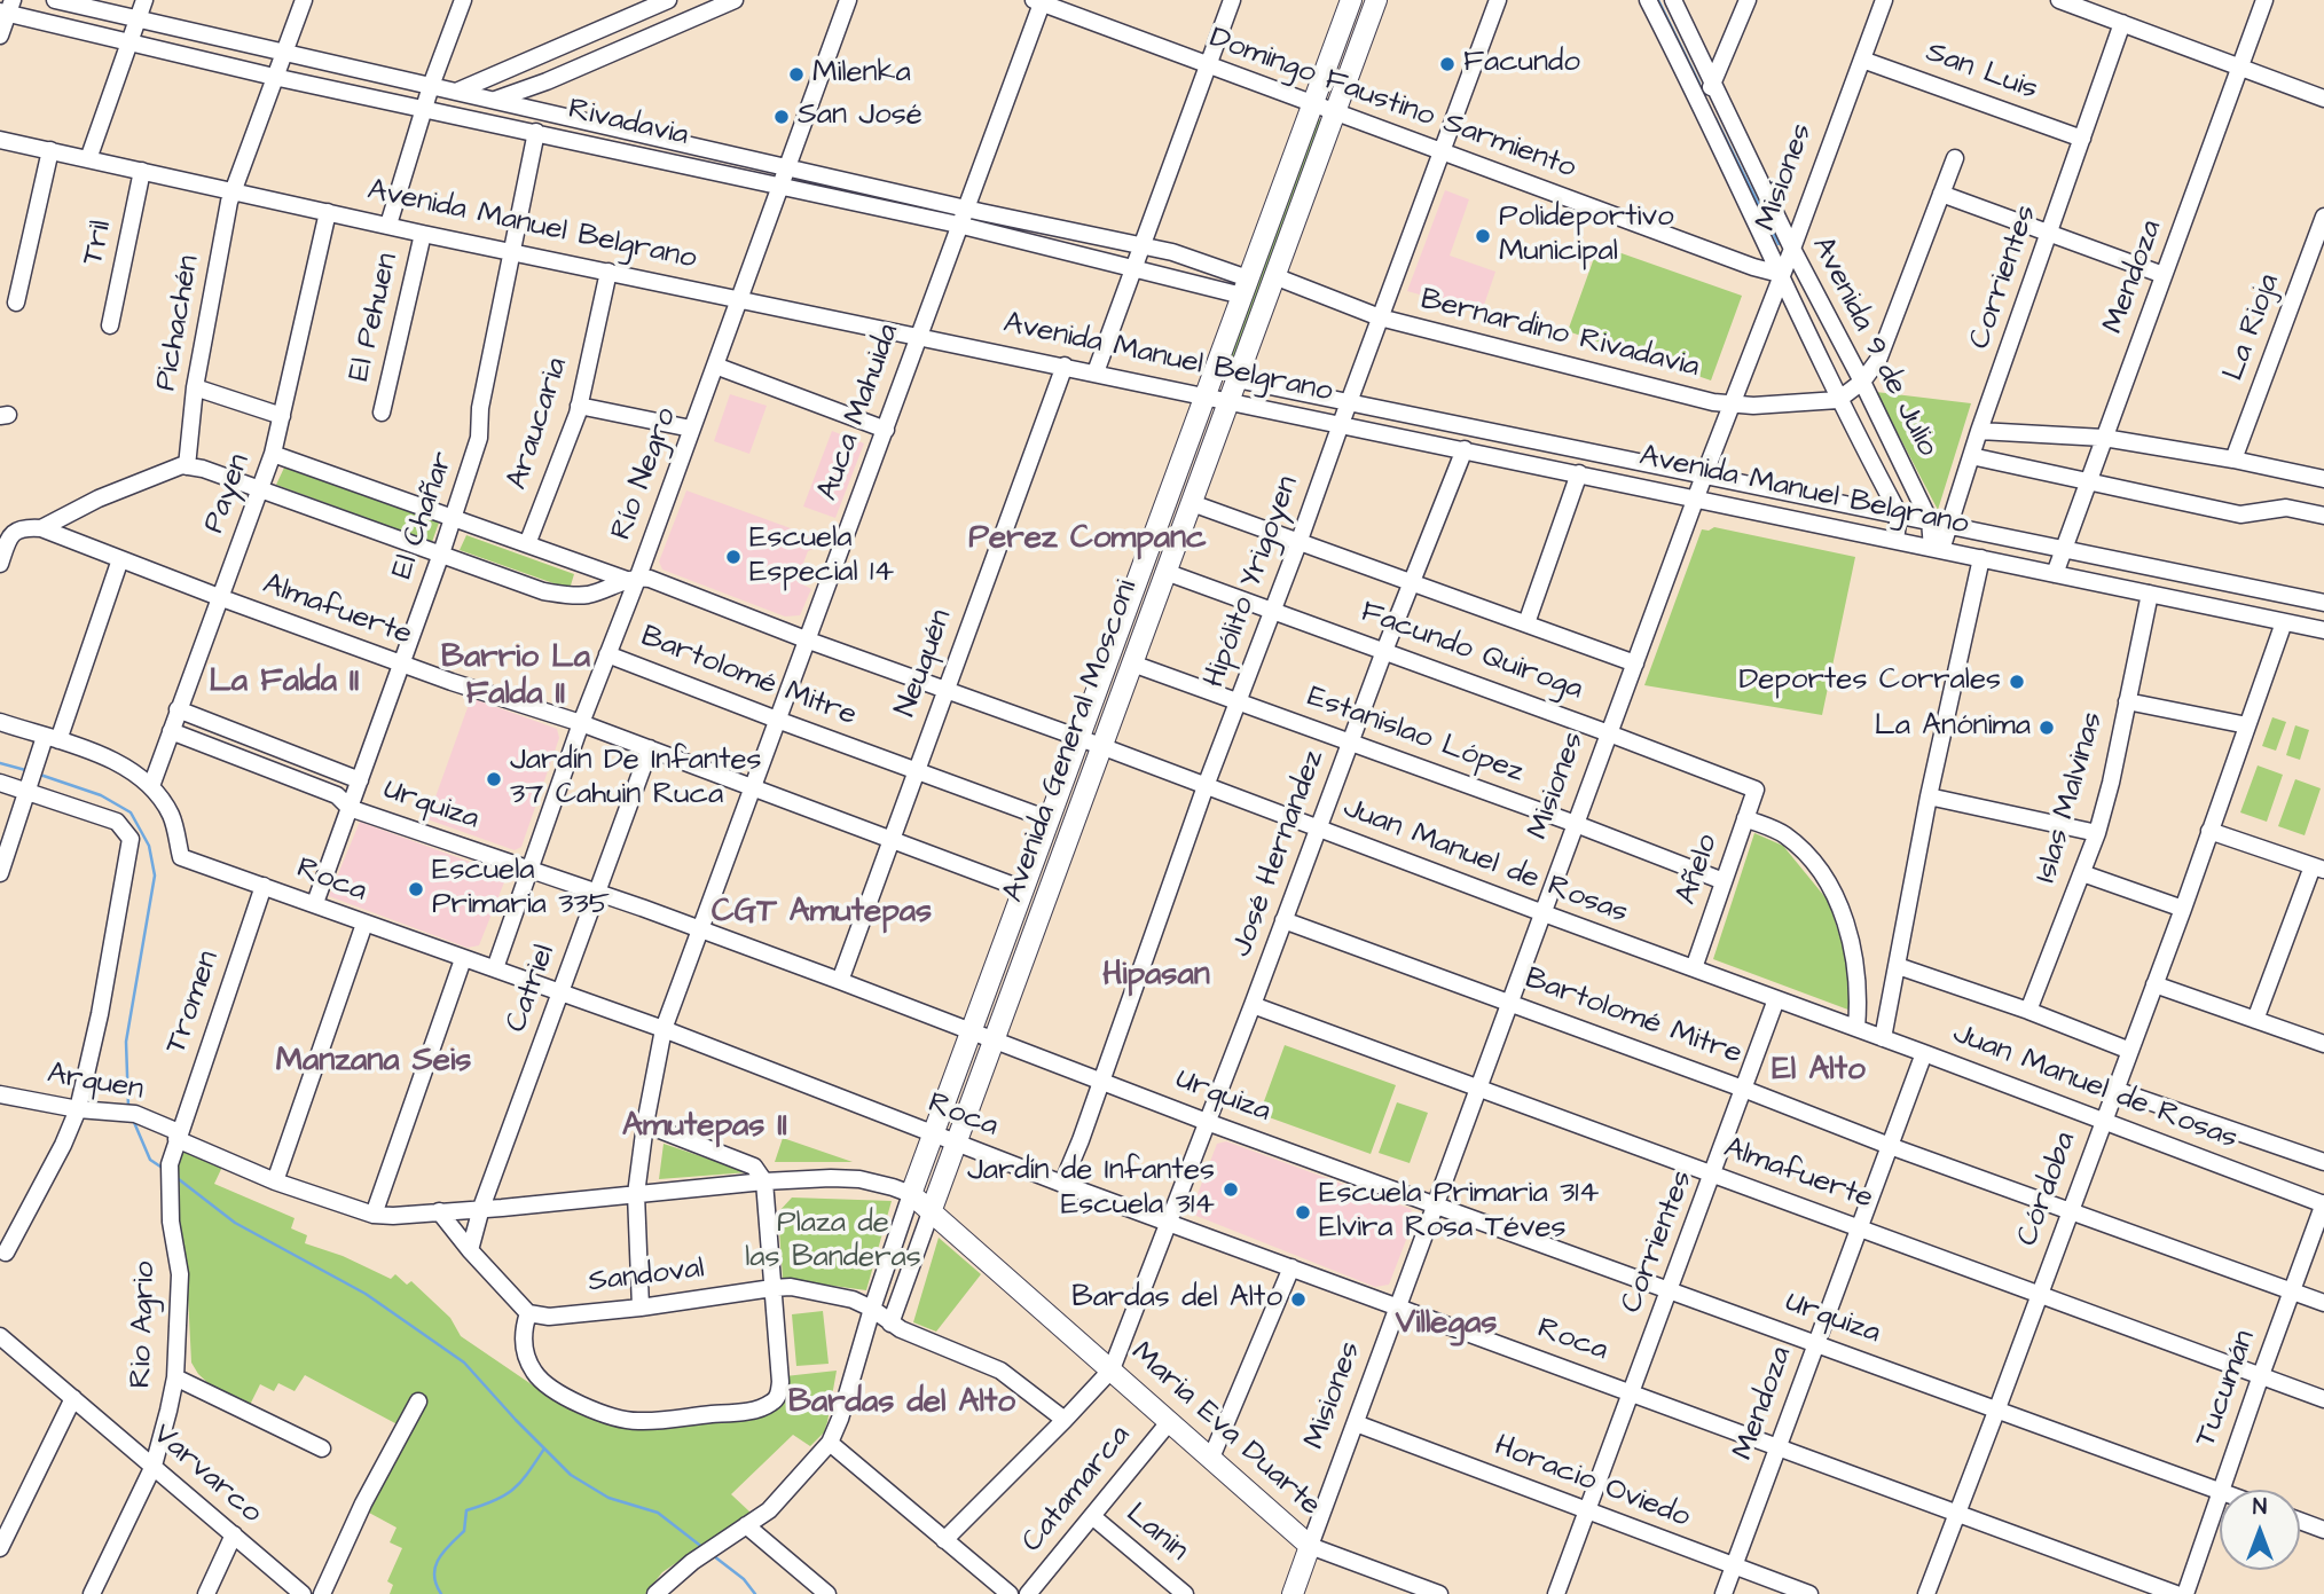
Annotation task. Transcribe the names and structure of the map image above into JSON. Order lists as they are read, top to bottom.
{
  "streets": {
    "main road": ["Misiones", "Avenida General Mosconi", "Maria Eva Duarte"],
    "street": [
      "San Luis",
      "Domingo Faustino Sarmiento",
      "Rivadavia",
      "Avenida Manuel Belgrano",
      "Tril",
      "Corrientes",
      "Mendoza",
      "El Pehuen",
      "Pichachén",
      "La Rioja",
      "Bernardino Rivadavia",
      "Avenida 9 de Julio",
      "Auca Mahuida",
      "Araucaria",
      "Río Negro",
      "Payen",
      "El Chañar",
      "Hipólito Yrigoyen",
      "Almafuerte",
      "Facundo Quiroga",
      "Neuquén",
      "Bartolomé Mitre",
      "Estanislao López",
      "Islas Malvinas",
      "Urquiza",
      "José Hernandez",
      "Juan Manuel de Rosas",
      "Añelo",
      "Roca",
      "Catriel",
      "Tromen",
      "Arquen",
      "Córdoba",
      "Sandoval",
      "Rio Agrio",
      "Tucumán",
      "Varvarco",
      "Horacio Oviedo",
      "Catamarca",
      "Lanin"
    ]
  },
  "crossings": [
    ["San Luis", "Misiones"],
    ["San Luis", "Corrientes"],
    ["Domingo Faustino Sarmiento", "Misiones"],
    ["Domingo Faustino Sarmiento", "Avenida 9 de Julio"],
    ["Domingo Faustino Sarmiento", "Auca Mahuida"],
    ["Domingo Faustino Sarmiento", "Hipólito Yrigoyen"],
    ["Domingo Faustino Sarmiento", "Avenida General Mosconi"],
    ["Rivadavia", "Pichachén"],
    ["Rivadavia", "Auca Mahuida"],
    ["Rivadavia", "Río Negro"],
    ["Rivadavia", "El Chañar"],
    ["Rivadavia", "Avenida General Mosconi"],
    ["Misiones", "Avenida Manuel Belgrano"],
    ["Misiones", "Bernardino Rivadavia"],
    ["Misiones", "Avenida 9 de Julio"],
    ["Misiones", "Almafuerte"],
    ["Misiones", "Facundo Quiroga"],
    ["Misiones", "Bartolomé Mitre"],
    ["Misiones", "Estanislao López"],
    ["Misiones", "Urquiza"],
    ["Misiones", "Juan Manuel de Rosas"],
    ["Misiones", "Roca"],
    ["Misiones", "Maria Eva Duarte"],
    ["Misiones", "Horacio Oviedo"],
    ["Avenida Manuel Belgrano", "Tril"],
    ["Avenida Manuel Belgrano", "Corrientes"],
    ["Avenida Manuel Belgrano", "Mendoza"],
    ["Avenida Manuel Belgrano", "El Pehuen"],
    ["Avenida Manuel Belgrano", "Pichachén"],
    ["Avenida Manuel Belgrano", "Avenida 9 de Julio"],
    ["Avenida Manuel Belgrano", "Auca Mahuida"],
    ["Avenida Manuel Belgrano", "Araucaria"],
    ["Avenida Manuel Belgrano", "Río Negro"],
    ["Avenida Manuel Belgrano", "Payen"],
    ["Avenida Manuel Belgrano", "El Chañar"],
    ["Avenida Manuel Belgrano", "Hipólito Yrigoyen"],
    ["Avenida Manuel Belgrano", "Neuquén"],
    ["Avenida Manuel Belgrano", "Avenida General Mosconi"],
    ["Avenida Manuel Belgrano", "Islas Malvinas"],
    ["Avenida Manuel Belgrano", "José Hernandez"],
    ["Avenida Manuel Belgrano", "Córdoba"],
    ["Corrientes", "Avenida 9 de Julio"],
    ["Corrientes", "Almafuerte"],
    ["Corrientes", "Bartolomé Mitre"],
    ["Corrientes", "Urquiza"],
    ["Corrientes", "Juan Manuel de Rosas"],
    ["Corrientes", "Roca"],
    ["Corrientes", "Horacio Oviedo"],
    ["Mendoza", "Almafuerte"],
    ["Mendoza", "Bartolomé Mitre"],
    ["Mendoza", "Urquiza"],
    ["Mendoza", "Juan Manuel de Rosas"],
    ["Mendoza", "Roca"],
    ["Mendoza", "Horacio Oviedo"],
    ["Bernardino Rivadavia", "Avenida 9 de Julio"],
    ["Bernardino Rivadavia", "Hipólito Yrigoyen"],
    ["Bernardino Rivadavia", "Avenida General Mosconi"],
    ["Auca Mahuida", "Almafuerte"],
    ["Auca Mahuida", "Bartolomé Mitre"],
    ["Auca Mahuida", "Urquiza"],
    ["Auca Mahuida", "Juan Manuel de Rosas"],
    ["Auca Mahuida", "Roca"],
    ["Auca Mahuida", "Sandoval"],
    ["Auca Mahuida", "Maria Eva Duarte"],
    ["Araucaria", "Juan Manuel de Rosas"],
    ["Río Negro", "Almafuerte"],
    ["Río Negro", "Bartolomé Mitre"],
    ["Río Negro", "Urquiza"],
    ["Río Negro", "Juan Manuel de Rosas"],
    ["Río Negro", "Roca"],
    ["Payen", "Almafuerte"],
    ["Payen", "Urquiza"],
    ["Payen", "Juan Manuel de Rosas"],
    ["Payen", "Roca"],
    ["El Chañar", "Almafuerte"],
    ["El Chañar", "Urquiza"],
    ["El Chañar", "Juan Manuel de Rosas"],
    ["El Chañar", "Roca"],
    ["Hipólito Yrigoyen", "Facundo Quiroga"],
    ["Hipólito Yrigoyen", "Estanislao López"],
    ["Hipólito Yrigoyen", "Urquiza"],
    ["Hipólito Yrigoyen", "Juan Manuel de Rosas"],
    ["Hipólito Yrigoyen", "Roca"],
    ["Almafuerte", "Neuquén"],
    ["Almafuerte", "Avenida General Mosconi"],
    ["Almafuerte", "José Hernandez"],
    ["Almafuerte", "Catriel"],
    ["Almafuerte", "Córdoba"],
    ["Almafuerte", "Tucumán"],
    ["Facundo Quiroga", "Avenida General Mosconi"],
    ["Facundo Quiroga", "José Hernandez"],
    ["Facundo Quiroga", "Añelo"],
    ["Neuquén", "Bartolomé Mitre"],
    ["Neuquén", "Urquiza"],
    ["Neuquén", "Juan Manuel de Rosas"],
    ["Bartolomé Mitre", "Avenida General Mosconi"],
    ["Bartolomé Mitre", "José Hernandez"],
    ["Bartolomé Mitre", "Córdoba"],
    ["Bartolomé Mitre", "Tucumán"],
    ["Estanislao López", "Avenida General Mosconi"],
    ["Estanislao López", "José Hernandez"],
    ["Estanislao López", "Añelo"],
    ["Avenida General Mosconi", "Urquiza"],
    ["Avenida General Mosconi", "Juan Manuel de Rosas"],
    ["Avenida General Mosconi", "Roca"],
    ["Avenida General Mosconi", "Sandoval"],
    ["Avenida General Mosconi", "Maria Eva Duarte"],
    ["Urquiza", "José Hernandez"],
    ["Urquiza", "Catriel"],
    ["Urquiza", "Córdoba"],
    ["José Hernandez", "Juan Manuel de Rosas"],
    ["José Hernandez", "Roca"],
    ["José Hernandez", "Sandoval"],
    ["José Hernandez", "Maria Eva Duarte"],
    ["Juan Manuel de Rosas", "Añelo"],
    ["Juan Manuel de Rosas", "Córdoba"],
    ["Juan Manuel de Rosas", "Tucumán"],
    ["Roca", "Catriel"],
    ["Roca", "Tromen"],
    ["Roca", "Córdoba"],
    ["Catriel", "Maria Eva Duarte"],
    ["Tromen", "Arquen"],
    ["Tromen", "Rio Agrio"],
    ["Tromen", "Maria Eva Duarte"],
    ["Arquen", "Rio Agrio"],
    ["Arquen", "Maria Eva Duarte"],
    ["Rio Agrio", "Maria Eva Duarte"],
    ["Rio Agrio", "Varvarco"],
    ["Maria Eva Duarte", "Catamarca"],
    ["Catamarca", "Lanin"]
  ],
  "districts": [
    "Perez Companc",
    "Barrio La Falda II",
    "La Falda II",
    "CGT Amutepas",
    "Hipasan",
    "Manzana Seis",
    "El Alto",
    "Amutepas II",
    "Villegas",
    "Bardas del Alto"
  ],
  "parks": ["Plaza de las Banderas"],
  "places": [
    "Facundo",
    "Milenka",
    "San José",
    "Polideportivo Municipal",
    "Escuela Especial 14",
    "Deportes Corrales",
    "La Anónima",
    "Jardín De Infantes 37 Cahuin Ruca",
    "Escuela Primaria 335",
    "Jardín de Infantes Escuela 314",
    "Escuela Primaria 314 Elvira Rosa Téves",
    "Bardas del Alto"
  ],
  "north": "top"
}
